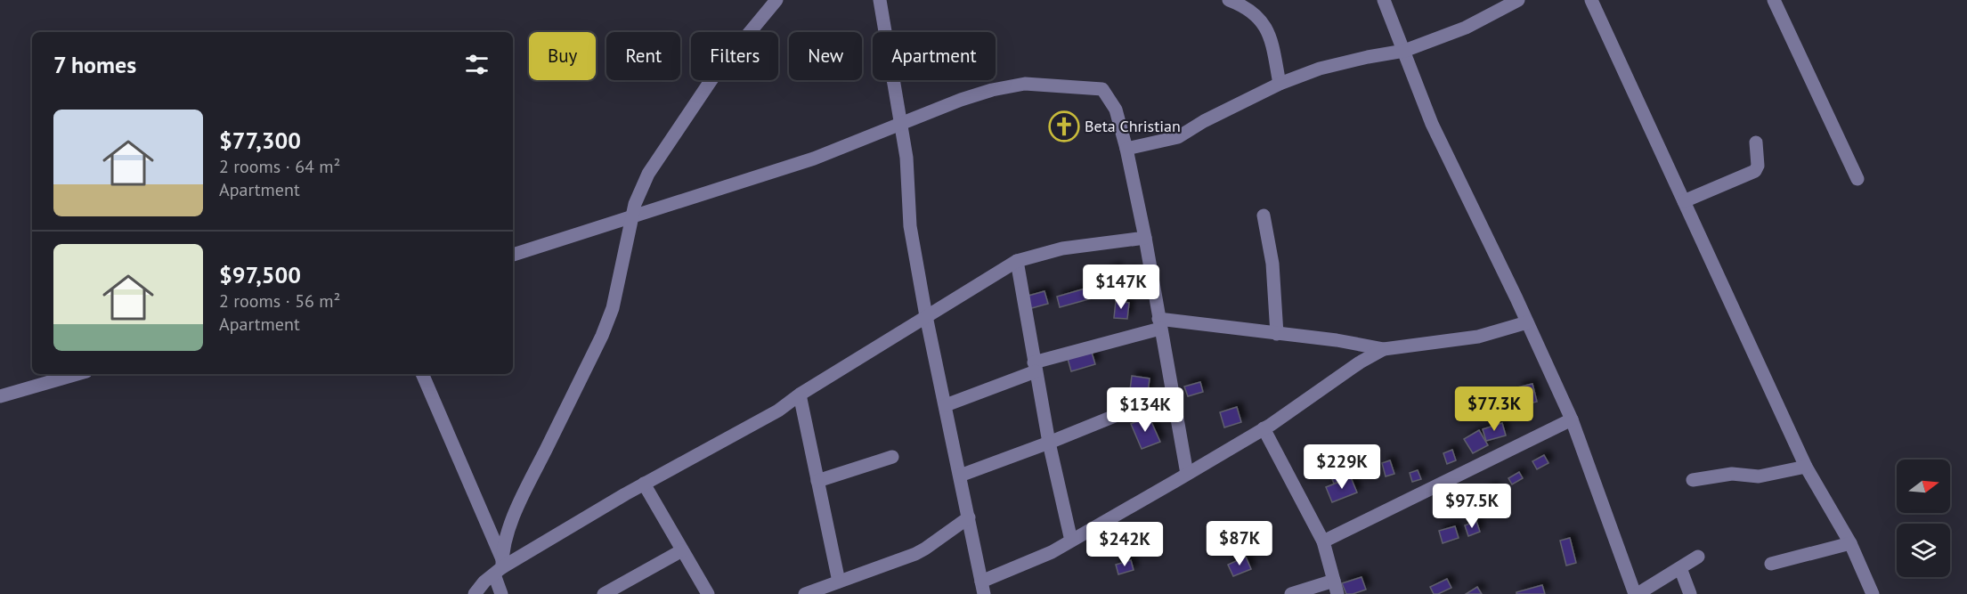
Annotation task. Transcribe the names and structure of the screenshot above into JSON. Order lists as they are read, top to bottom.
{
  "places": {
    "church": ["Beta Christian"]
  },
  "north": "right",
  "page": {
    "chip": [
      "Buy",
      "Rent",
      "Filters",
      "New",
      "Apartment"
    ],
    "heading": "7 homes",
    "list": [
      {
        "name": "$77,300",
        "note": "2 rooms · 64 m² · Apartment"
      },
      {
        "name": "$97,500",
        "note": "2 rooms · 56 m² · Apartment"
      }
    ],
    "price": [
      "$147K",
      "$77.3K",
      "$134K",
      "$229K",
      "$97.5K",
      "$87K",
      "$242K"
    ]
  }
}
